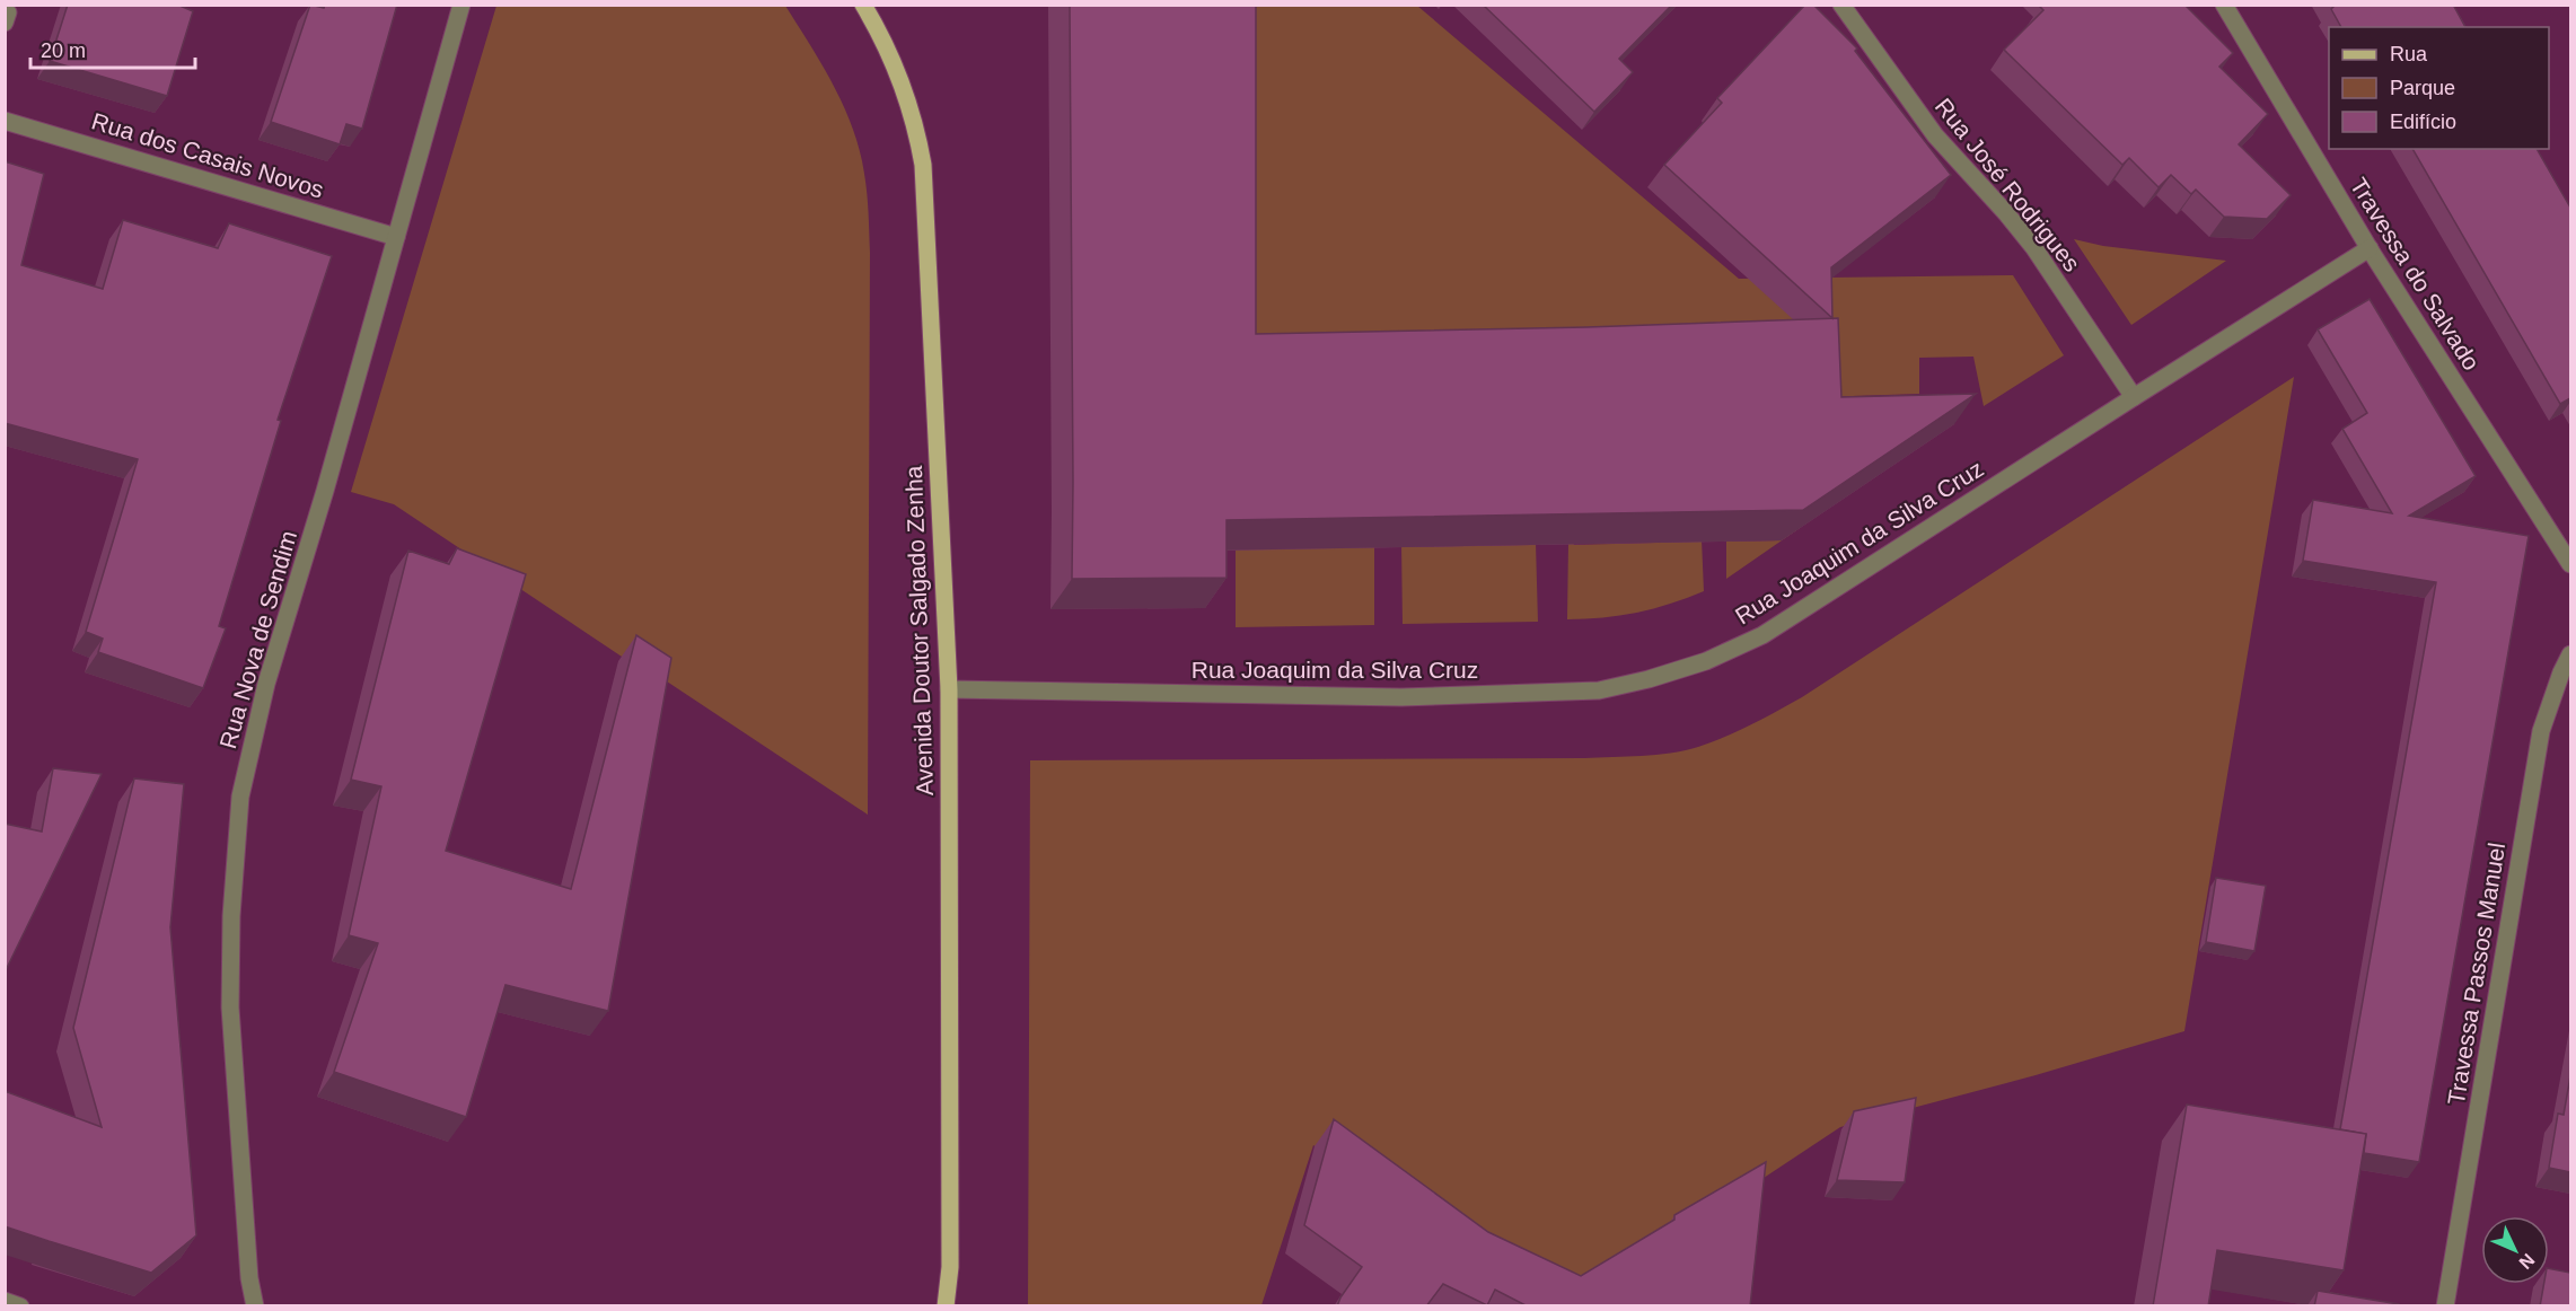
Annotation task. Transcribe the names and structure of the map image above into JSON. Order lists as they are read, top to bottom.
{
  "streets": {
    "main road": ["Avenida Doutor Salgado Zenha"],
    "street": [
      "Rua dos Casais Novos",
      "Rua José Rodrigues",
      "Travessa do Salvado",
      "Rua Joaquim da Silva Cruz",
      "Rua Nova de Sendim",
      "Travessa Passos Manuel"
    ]
  },
  "crossings": [
    ["Rua dos Casais Novos", "Rua Nova de Sendim"],
    ["Rua José Rodrigues", "Rua Joaquim da Silva Cruz"],
    ["Travessa do Salvado", "Rua Joaquim da Silva Cruz"],
    ["Rua Joaquim da Silva Cruz", "Avenida Doutor Salgado Zenha"]
  ],
  "legend": ["Rua", "Parque", "Edifício"],
  "scale_bar": "20 m",
  "north": "bottom right"
}
